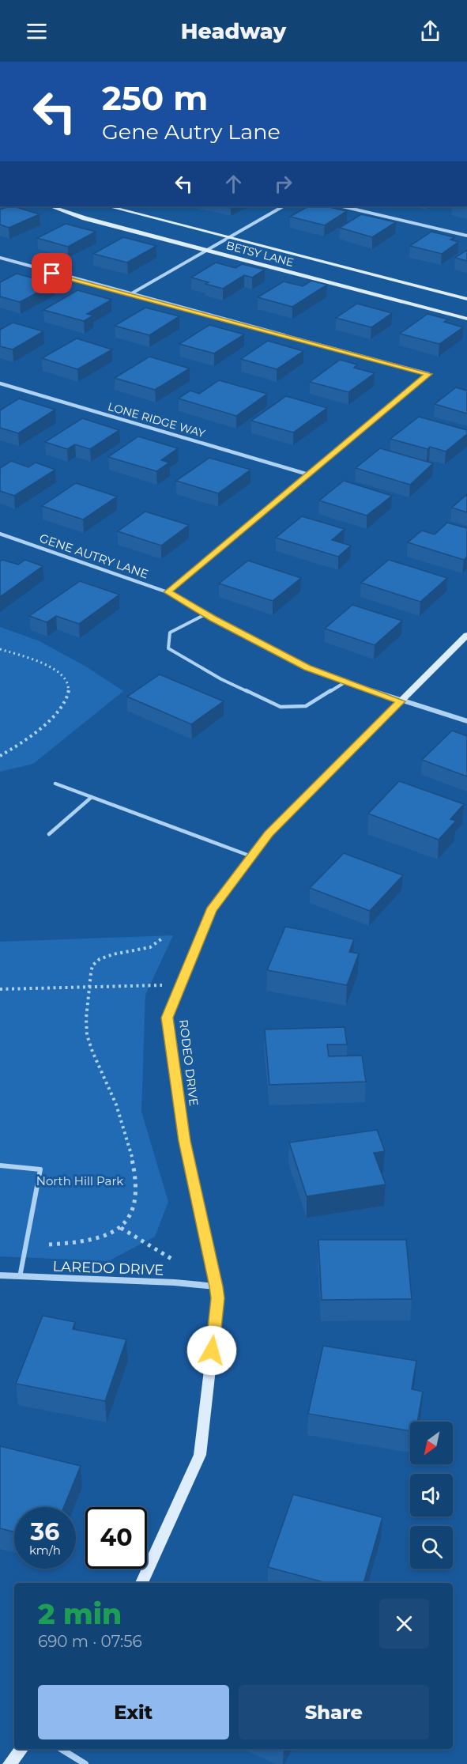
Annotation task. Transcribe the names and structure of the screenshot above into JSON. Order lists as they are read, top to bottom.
{
  "streets": {
    "main road": ["BETSY LANE", "RODEO DRIVE"],
    "street": ["LONE RIDGE WAY", "GENE AUTRY LANE", "LAREDO DRIVE"]
  },
  "crossings": [
    ["GENE AUTRY LANE", "RODEO DRIVE"],
    ["RODEO DRIVE", "LAREDO DRIVE"]
  ],
  "parks": ["North Hill Park"],
  "north": "bottom left",
  "page": {
    "header": "Headway",
    "turn": ["250 m", "Gene Autry Lane"],
    "speed": "36 km/h",
    "limit": "40",
    "heading": ["2 min", "690 m · 07:56"],
    "buttons": ["Exit", "Share"]
  }
}
